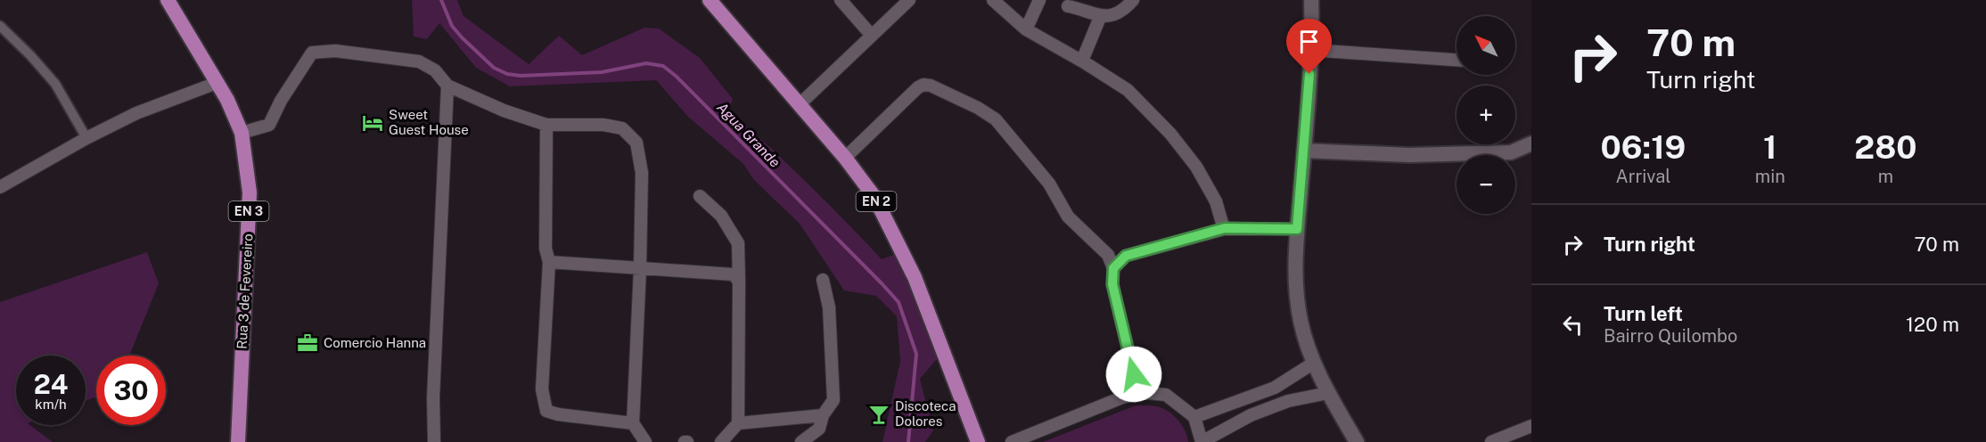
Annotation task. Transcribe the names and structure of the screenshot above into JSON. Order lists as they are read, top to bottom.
{
  "streets": {
    "main road": ["EN 2", "EN 3", "Rua 3 de Fevereiro"]
  },
  "water": ["Agua Grande"],
  "places": {
    "hotel": ["Sweet Guest House"],
    "office": ["Comercio Hanna"],
    "bar": ["Discoteca Dolores"]
  },
  "north": "top left",
  "page": {
    "turn": ["70 m", "Turn right"],
    "map_buttons": ["+", "−"],
    "eta": [
      "06:19",
      "Arrival",
      "1",
      "min",
      "280",
      "m"
    ],
    "list": [
      {
        "name": "Turn right",
        "value": "70 m"
      },
      {
        "name": "Turn left",
        "note": "Bairro Quilombo",
        "value": "120 m"
      }
    ],
    "speed": "24 km/h",
    "limit": "30"
  }
}
